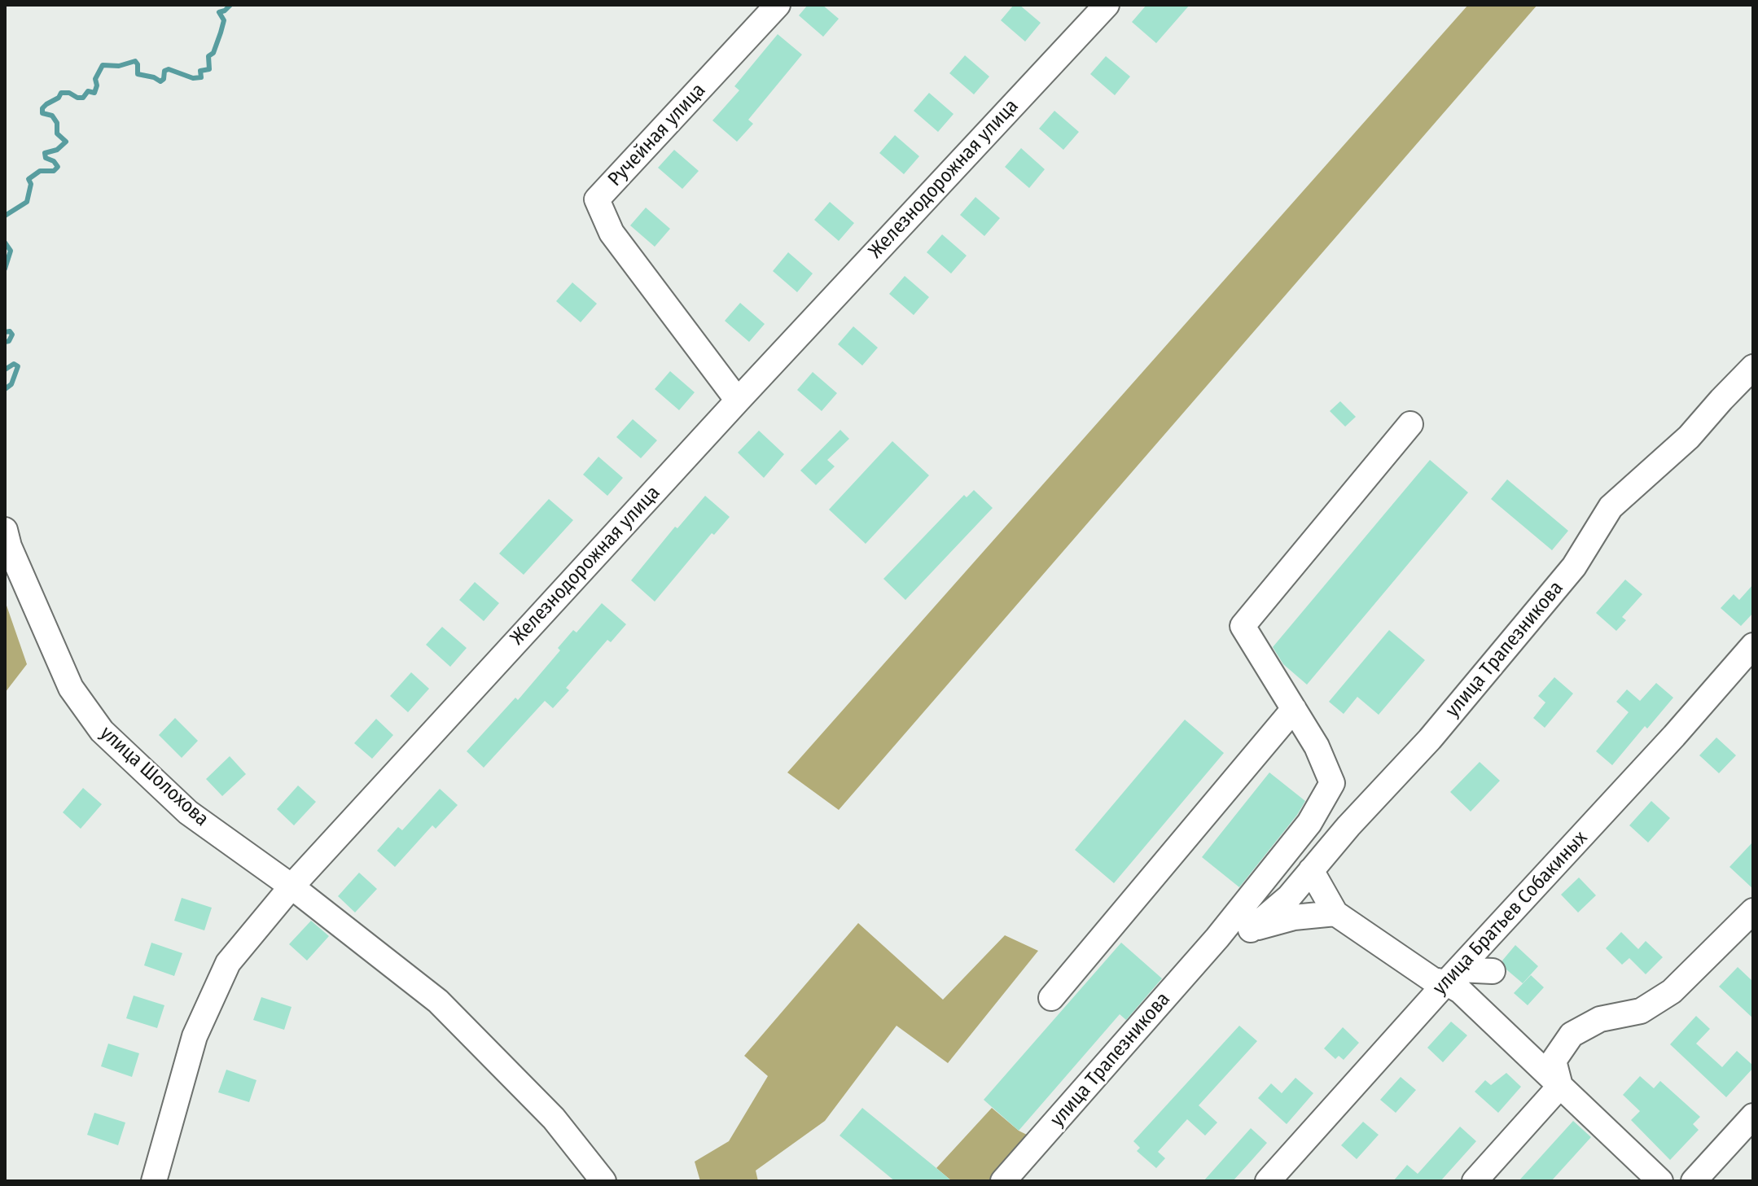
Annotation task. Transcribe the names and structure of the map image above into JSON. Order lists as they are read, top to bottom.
{
  "streets": {
    "street": [
      "Ручейная улица",
      "Железнодорожная улица",
      "улица Трапезникова",
      "улица Шолохова",
      "улица Братьев Собакиных"
    ]
  },
  "crossings": [
    ["Ручейная улица", "Железнодорожная улица"],
    ["Железнодорожная улица", "улица Шолохова"]
  ]
}
